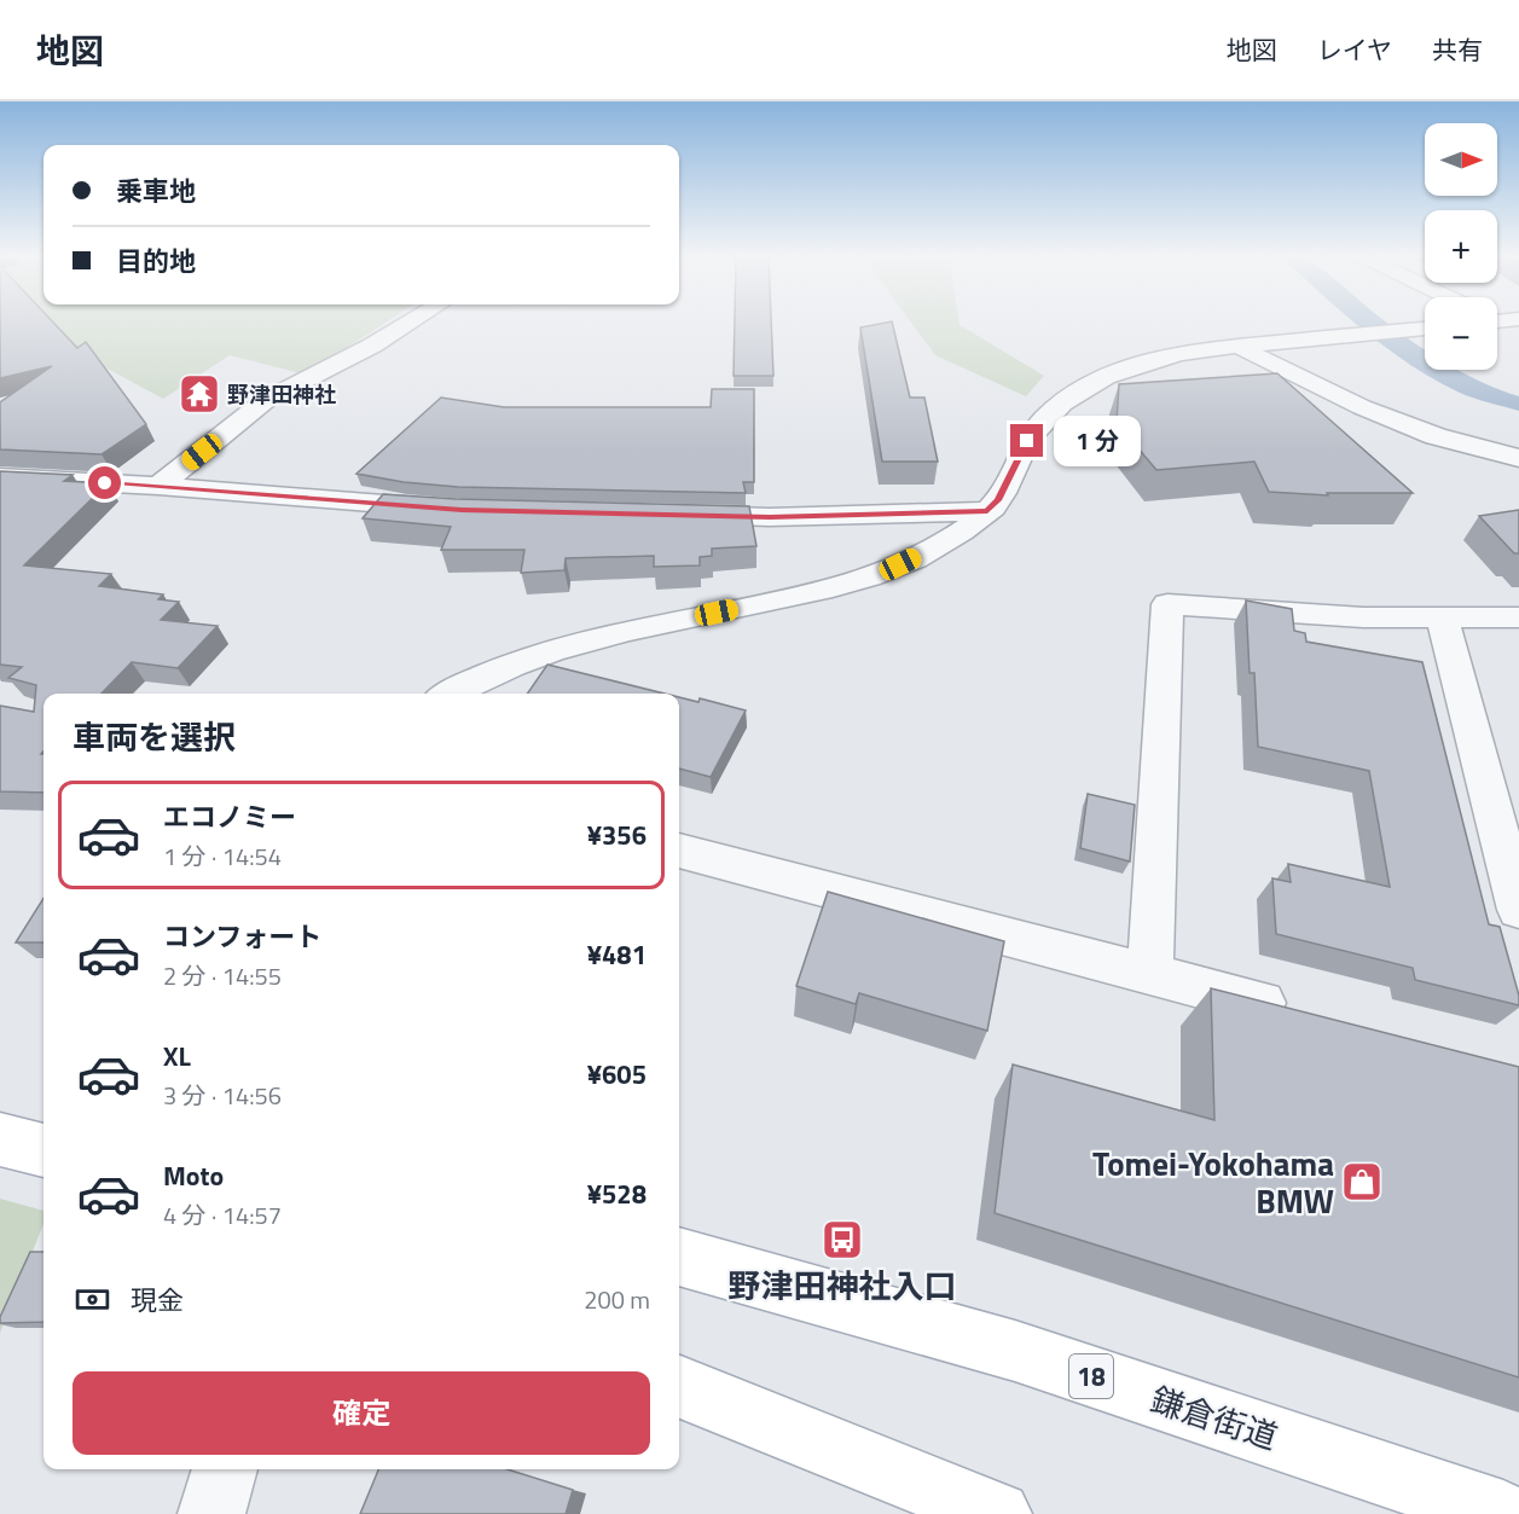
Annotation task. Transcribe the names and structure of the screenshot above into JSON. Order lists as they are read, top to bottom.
{
  "streets": {
    "main road": ["18", "鎌倉街道"]
  },
  "places": {
    "temple": ["野津田神社"],
    "shop": ["Tomei-Yokohama BMW"],
    "bus stop": ["野津田神社入口"]
  },
  "north": "right",
  "page": {
    "header": "地図",
    "nav": ["地図", "レイヤ", "共有"],
    "map_buttons": ["+", "−"],
    "banner": ["乗車地", "目的地"],
    "bubble": "1 分",
    "heading": "車両を選択",
    "list": [
      {
        "name": "エコノミー",
        "note": "1 分 · 14:54",
        "value": "¥356"
      },
      {
        "name": "コンフォート",
        "note": "2 分 · 14:55",
        "value": "¥481"
      },
      {
        "name": "XL",
        "note": "3 分 · 14:56",
        "value": "¥605"
      },
      {
        "name": "Moto",
        "note": "4 分 · 14:57",
        "value": "¥528"
      }
    ],
    "pay": ["現金", "200 m"],
    "buttons": "確定"
  }
}
